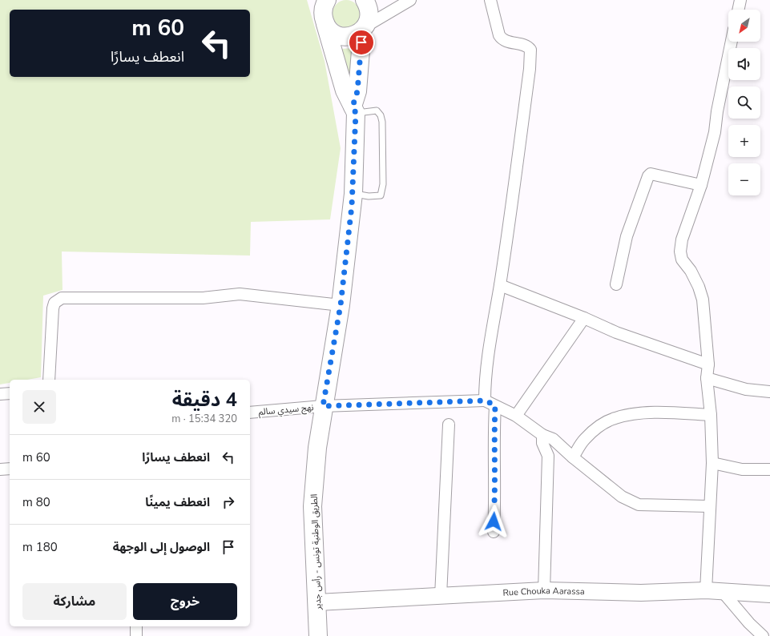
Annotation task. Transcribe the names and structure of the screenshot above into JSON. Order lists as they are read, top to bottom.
{
  "streets": {
    "main road": ["الطريق الوطنية تونس - رأس جدير", "Rue Chouka Aarassa"],
    "street": ["نهج سيدي سالم"]
  },
  "crossings": [
    ["نهج سيدي سالم", "الطريق الوطنية تونس - رأس جدير"],
    ["الطريق الوطنية تونس - رأس جدير", "Rue Chouka Aarassa"]
  ],
  "north": "bottom left",
  "page": {
    "map_buttons": ["+", "−"],
    "turn": ["60 m", "انعطف يسارًا"],
    "heading": ["4 دقيقة", "320 m · 15:34"],
    "list": [
      {
        "name": "انعطف يسارًا",
        "value": "60 m"
      },
      {
        "name": "انعطف يمينًا",
        "value": "80 m"
      },
      {
        "name": "الوصول إلى الوجهة",
        "value": "180 m"
      }
    ],
    "buttons": ["خروج", "مشاركة"]
  }
}
